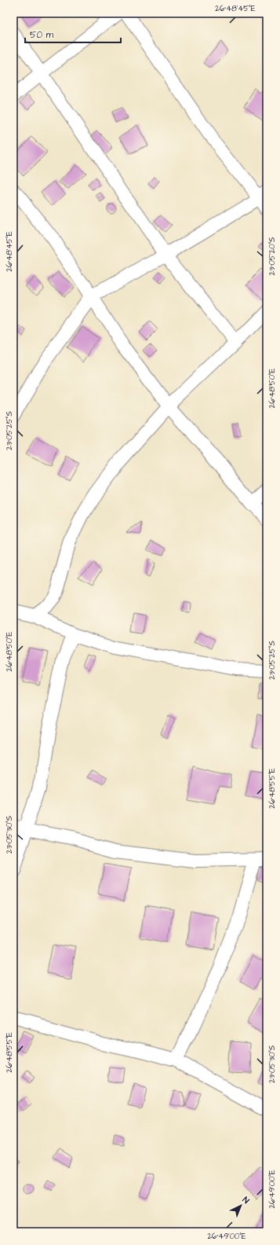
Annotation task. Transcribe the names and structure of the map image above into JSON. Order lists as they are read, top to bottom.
{
  "scale_bar": "50 m",
  "north": "top right",
  "coordinates": [
    "26°48'45\"E",
    "23°05'20\"S",
    "26°48'50\"E",
    "23°05'25\"S",
    "26°48'55\"E",
    "23°05'30\"S",
    "26°49'00\"E"
  ]
}
